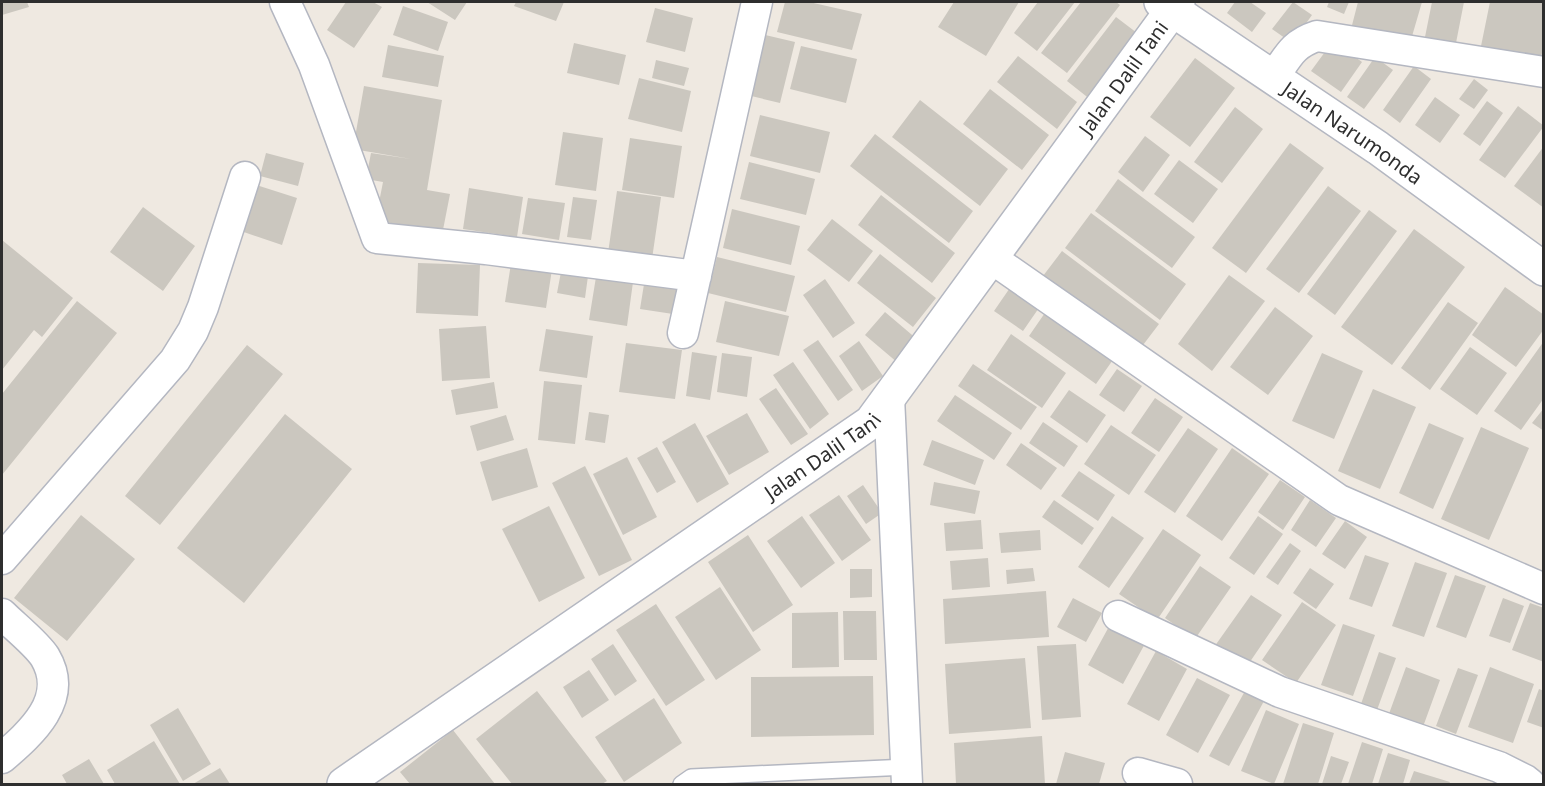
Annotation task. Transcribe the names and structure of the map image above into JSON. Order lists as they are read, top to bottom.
{
  "streets": {
    "street": ["Jalan Dalil Tani", "Jalan Narumonda"]
  },
  "crossings": [
    ["Jalan Dalil Tani", "Jalan Narumonda"]
  ]
}
